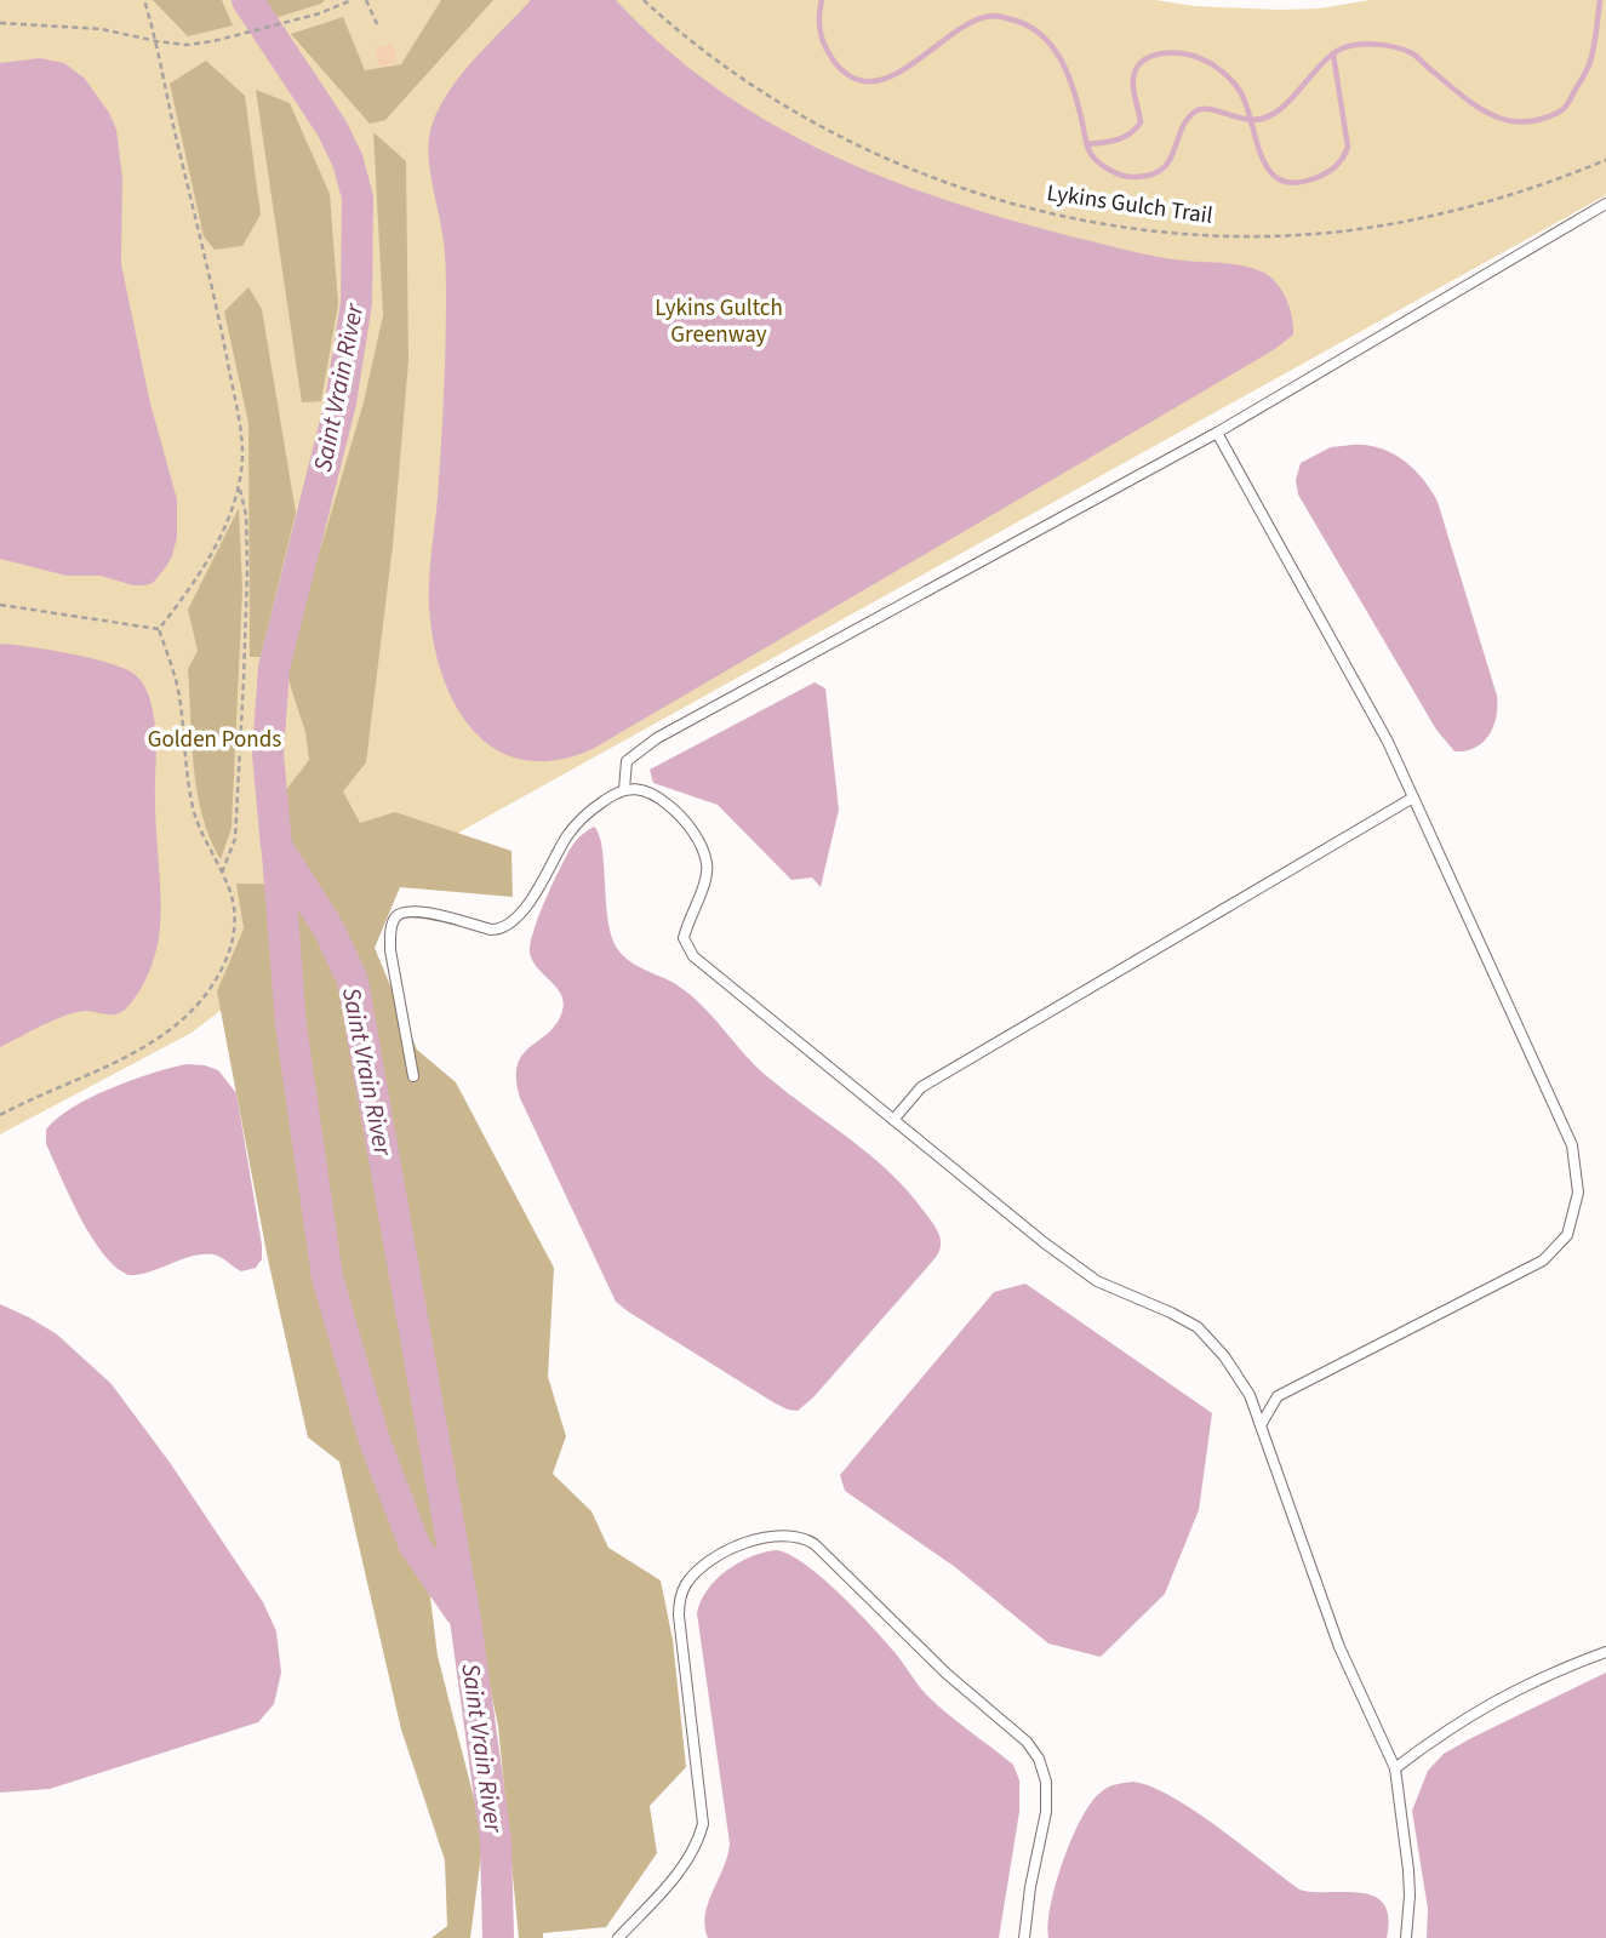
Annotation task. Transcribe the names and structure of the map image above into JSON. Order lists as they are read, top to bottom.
{
  "streets": {
    "path": ["Lykins Gulch Trail"]
  },
  "water": ["Saint Vrain River"],
  "parks": ["Lykins Gultch Greenway", "Golden Ponds"]
}
